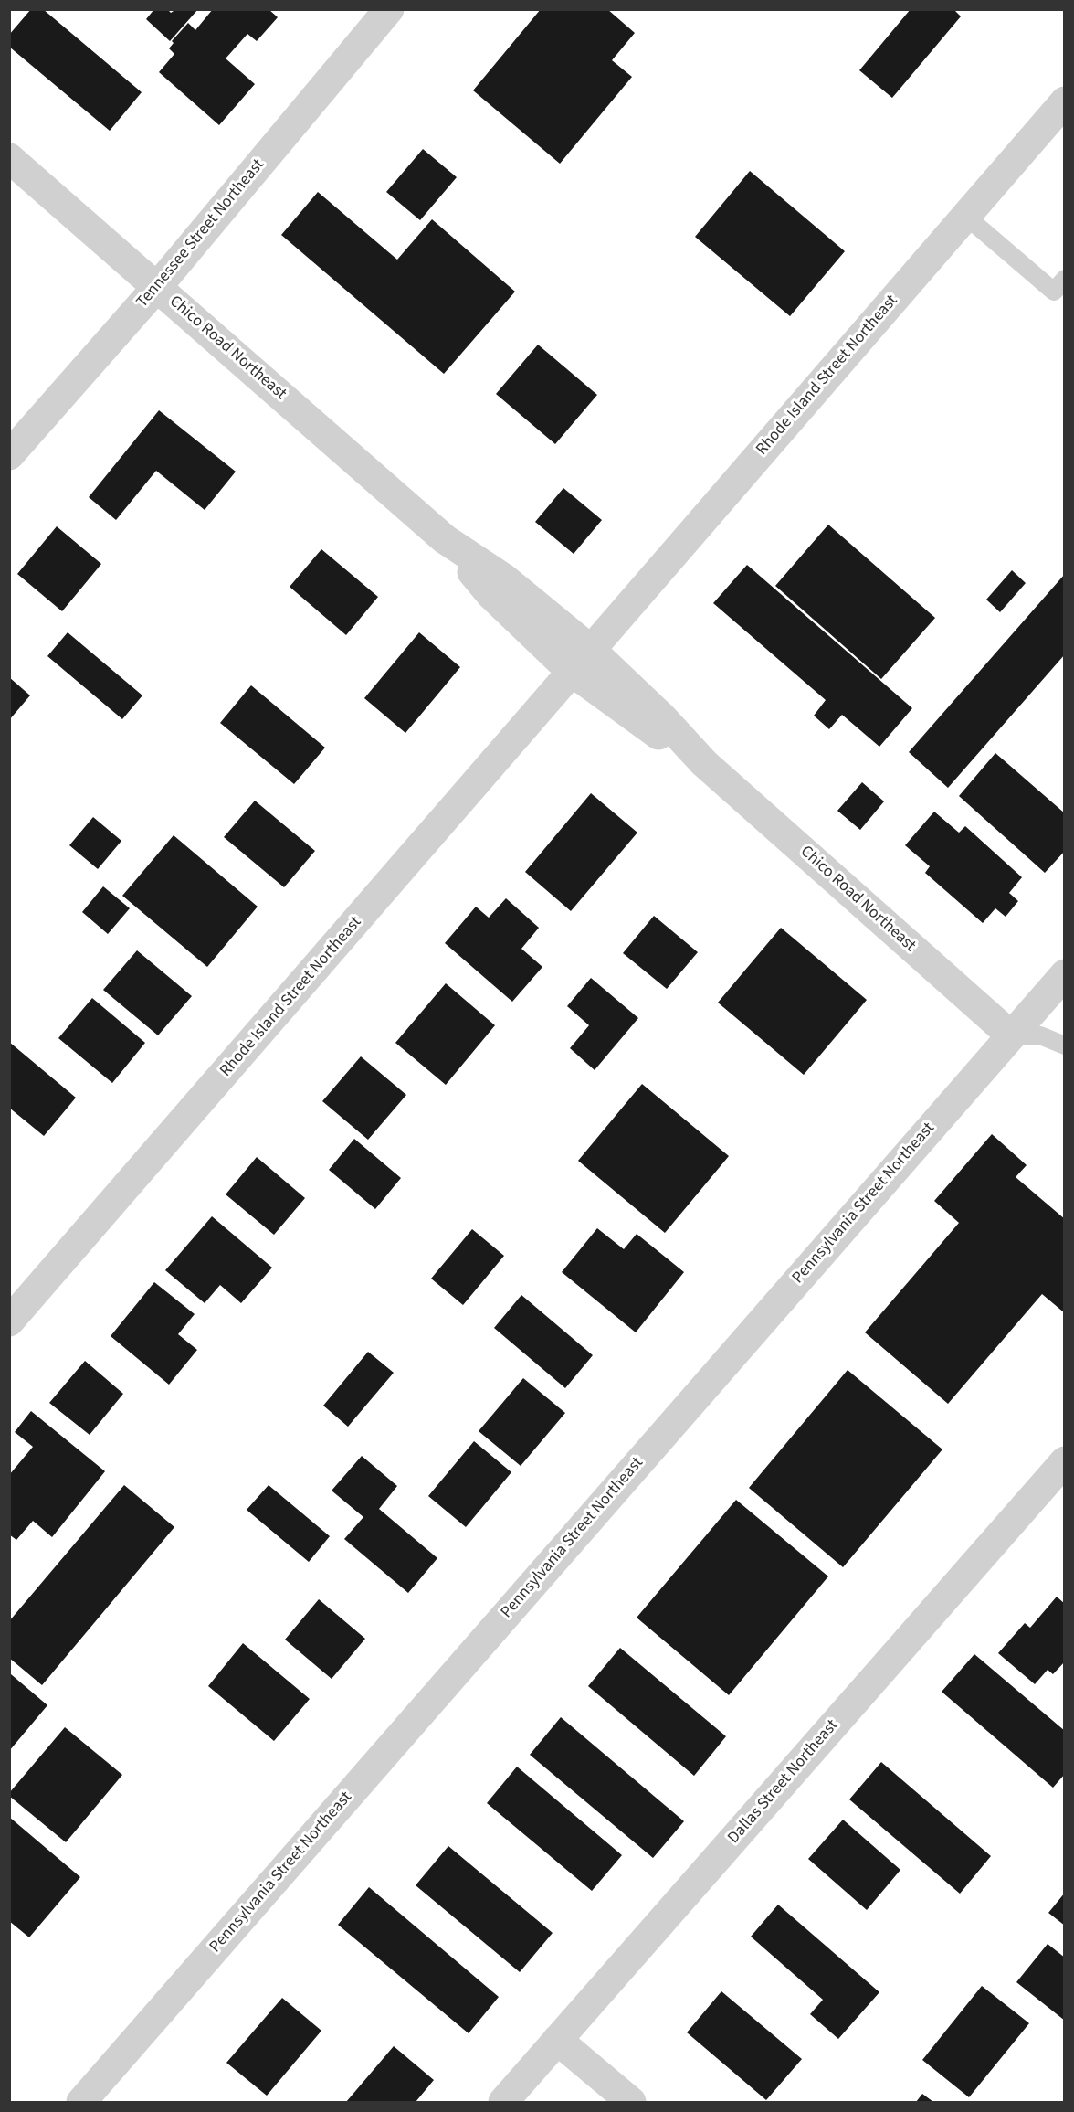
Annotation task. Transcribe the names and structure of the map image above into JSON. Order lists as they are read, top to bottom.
{
  "streets": {
    "street": [
      "Tennessee Street Northeast",
      "Chico Road Northeast",
      "Rhode Island Street Northeast",
      "Pennsylvania Street Northeast",
      "Dallas Street Northeast"
    ]
  },
  "crossings": [
    ["Tennessee Street Northeast", "Chico Road Northeast"],
    ["Chico Road Northeast", "Rhode Island Street Northeast"],
    ["Chico Road Northeast", "Pennsylvania Street Northeast"]
  ]
}
